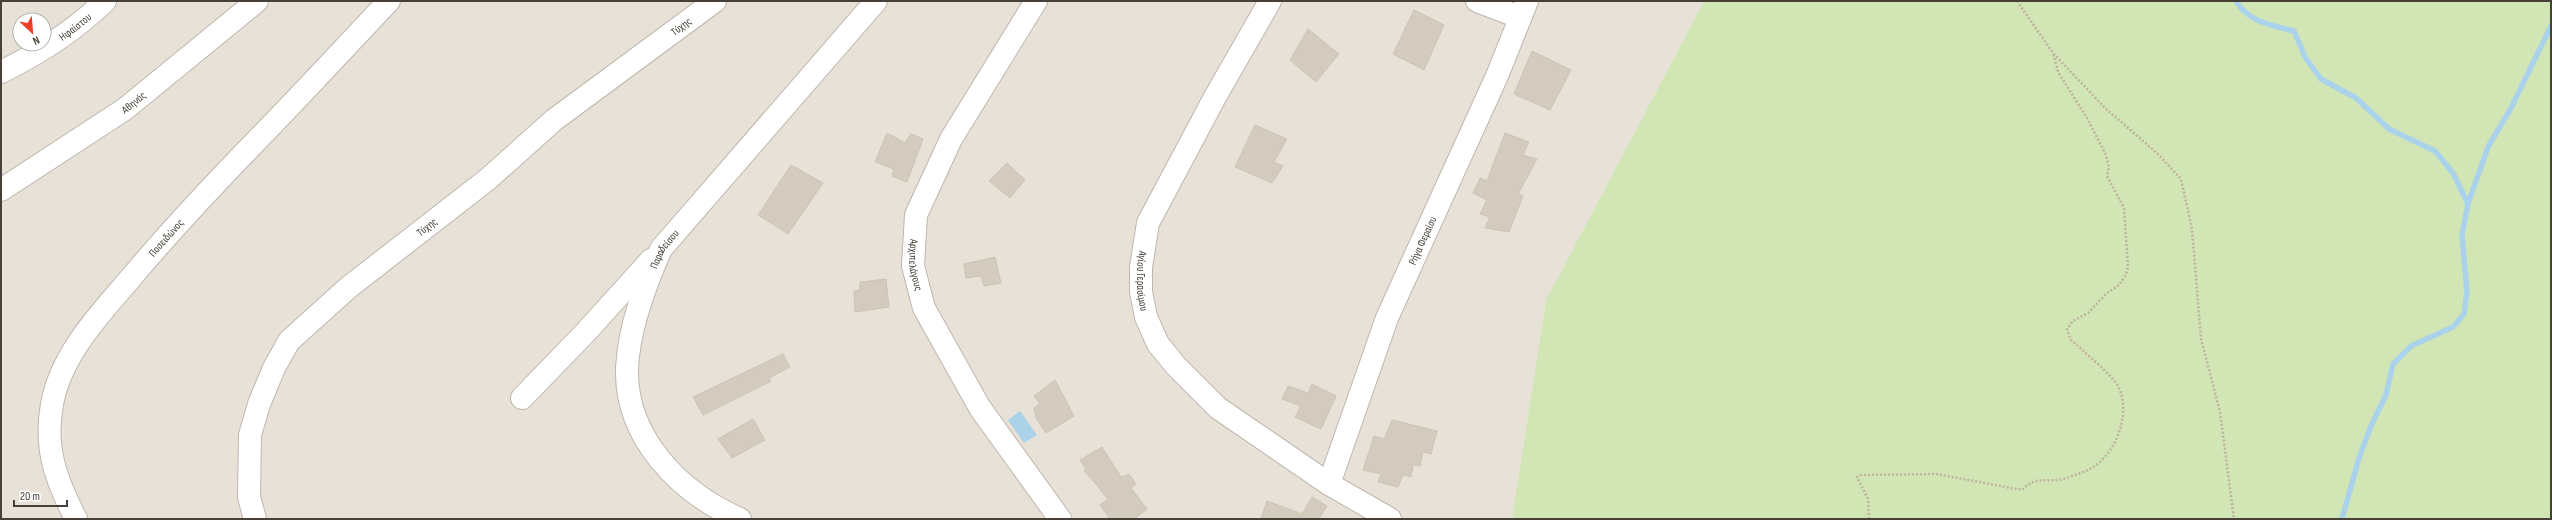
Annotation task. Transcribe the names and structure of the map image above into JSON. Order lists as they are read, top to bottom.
{
  "streets": {
    "street": [
      "Ηφαίστου",
      "Τύχης",
      "Αθηνάς",
      "Ποσειδώνος",
      "Ρήγα Φεραίου",
      "Παραδείσου",
      "Αρχιπελάγους",
      "Αγίου Γερασίμου"
    ]
  },
  "crossings": [
    ["Ρήγα Φεραίου", "Αγίου Γερασίμου"]
  ],
  "scale_bar": "20 m",
  "north": "bottom right"
}
